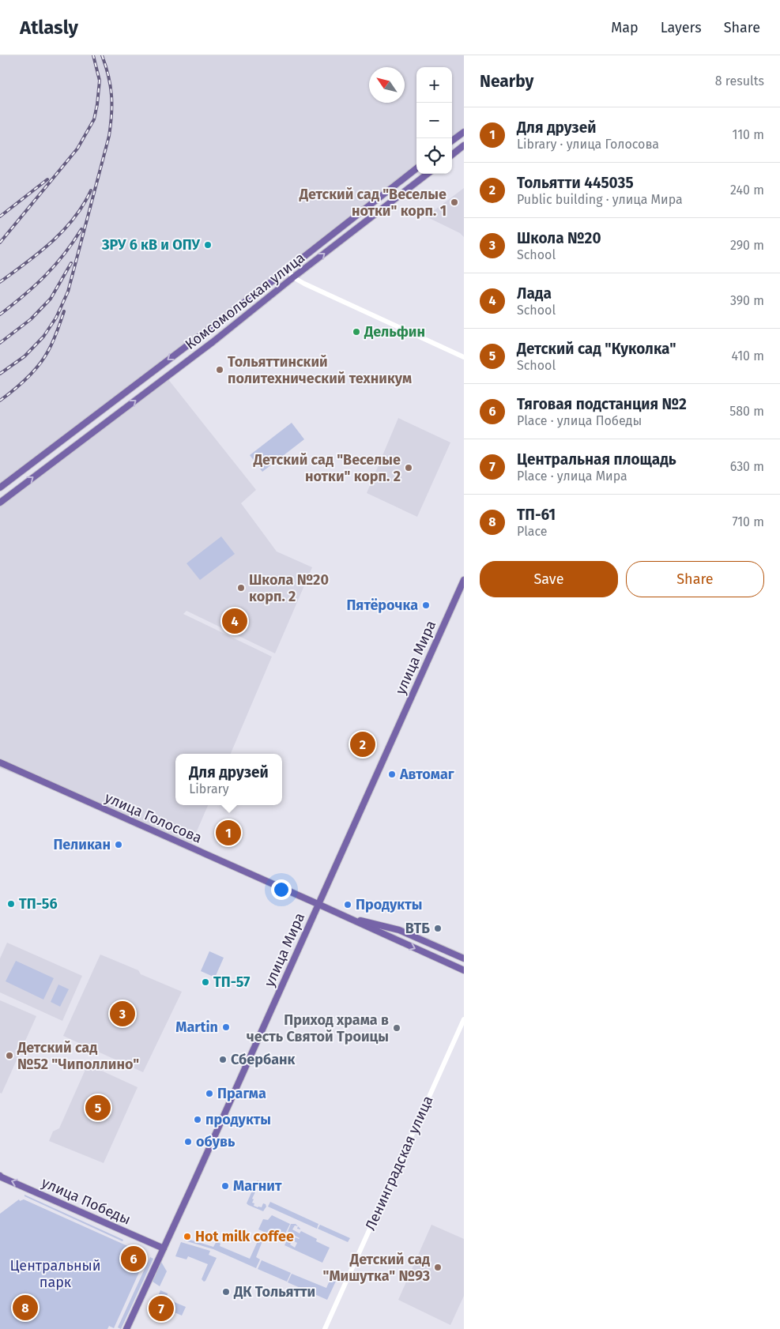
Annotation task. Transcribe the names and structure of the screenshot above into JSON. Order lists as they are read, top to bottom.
{
  "streets": {
    "main road": [
      "Комсомольская улица",
      "улица Мира",
      "улица Голосова",
      "улица Победы"
    ],
    "street": ["Ленинградская улица"]
  },
  "crossings": [
    ["улица Мира", "улица Голосова"],
    ["улица Мира", "улица Победы"]
  ],
  "one_way": ["улица Победы"],
  "parks": ["Центральный парк"],
  "places": [
    "Детский сад \"Веселые нотки\" корп. 1",
    "ЗРУ 6 кВ и ОПУ",
    "Дельфин",
    "Тольяттинский политехнический техникум",
    "Детский сад \"Веселые нотки\" корп. 2",
    "Школа №20 корп. 2",
    "Пятёрочка",
    "Автомаг",
    "Пеликан",
    "ТП-56",
    "Продукты",
    "ВТБ",
    "ТП-57",
    "Martin",
    "Приход храма в честь Святой Троицы",
    "Детский сад №52 \"Чиполлино\"",
    "Сбербанк",
    "Прагма",
    "продукты",
    "обувь",
    "Магнит",
    "Hot milk coffee",
    "Детский сад \"Мишутка\" №93",
    "ДК Тольятти"
  ],
  "north": "top left",
  "page": {
    "header": "Atlasly",
    "nav": ["Map", "Layers", "Share"],
    "heading": ["Nearby", "8 results"],
    "map_buttons": ["+", "−"],
    "list": [
      {
        "mark": "1",
        "name": "Для друзей",
        "note": "Library · улица Голосова",
        "value": "110 m"
      },
      {
        "mark": "2",
        "name": "Тольятти 445035",
        "note": "Public building · улица Мира",
        "value": "240 m"
      },
      {
        "mark": "3",
        "name": "Школа №20",
        "note": "School",
        "value": "290 m"
      },
      {
        "mark": "4",
        "name": "Лада",
        "note": "School",
        "value": "390 m"
      },
      {
        "mark": "5",
        "name": "Детский сад \"Куколка\"",
        "note": "School",
        "value": "410 m"
      },
      {
        "mark": "6",
        "name": "Тяговая подстанция №2",
        "note": "Place · улица Победы",
        "value": "580 m"
      },
      {
        "mark": "7",
        "name": "Центральная площадь",
        "note": "Place · улица Мира",
        "value": "630 m"
      },
      {
        "mark": "8",
        "name": "ТП-61",
        "note": "Place",
        "value": "710 m"
      }
    ],
    "buttons": ["Save", "Share"],
    "pins": [
      "4",
      "2",
      "1",
      "3",
      "5",
      "6",
      "8",
      "7"
    ],
    "popup": ["Для друзей", "Library"]
  }
}
